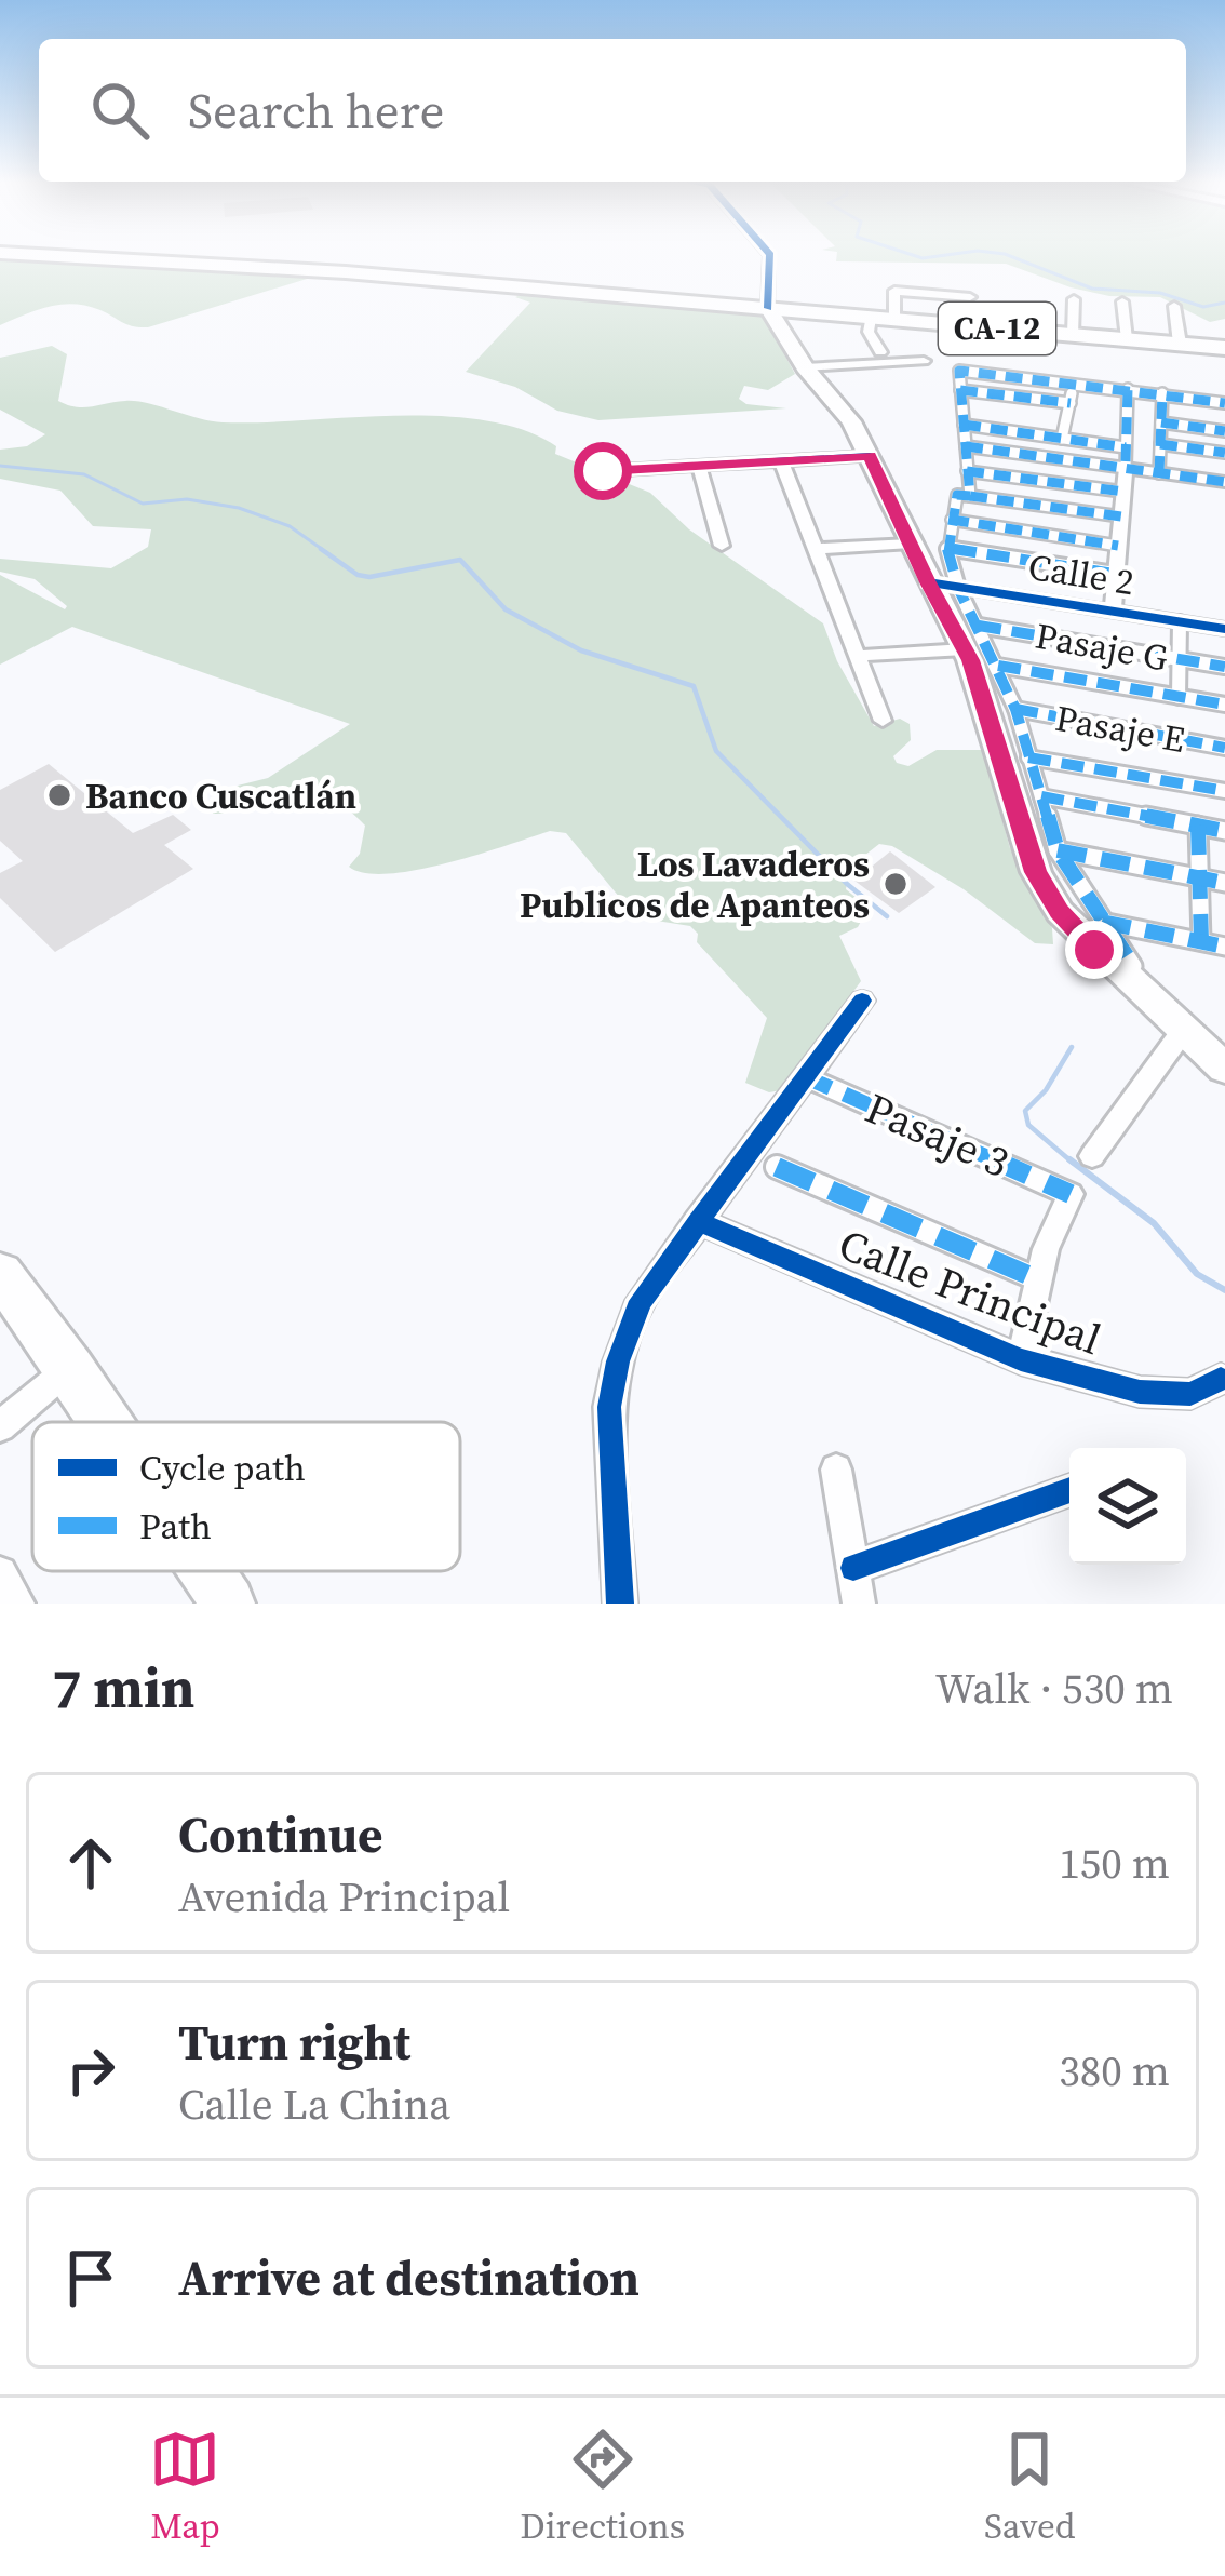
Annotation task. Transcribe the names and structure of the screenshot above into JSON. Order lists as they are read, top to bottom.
{
  "streets": {
    "main road": ["CA-12"],
    "street": [
      "Calle 2",
      "Pasaje G",
      "Pasaje E",
      "Pasaje 3",
      "Calle Principal"
    ]
  },
  "places": ["Banco Cuscatlán", "Los Lavaderos Publicos de Apanteos"],
  "legend": ["Cycle path", "Path"],
  "page": {
    "search": "Search here",
    "heading": ["7 min", "Walk · 530 m"],
    "list": [
      ["Continue", "Avenida Principal", "150 m"],
      ["Turn right", "Calle La China", "380 m"],
      "Arrive at destination"
    ],
    "nav": ["Map", "Directions", "Saved"]
  }
}
